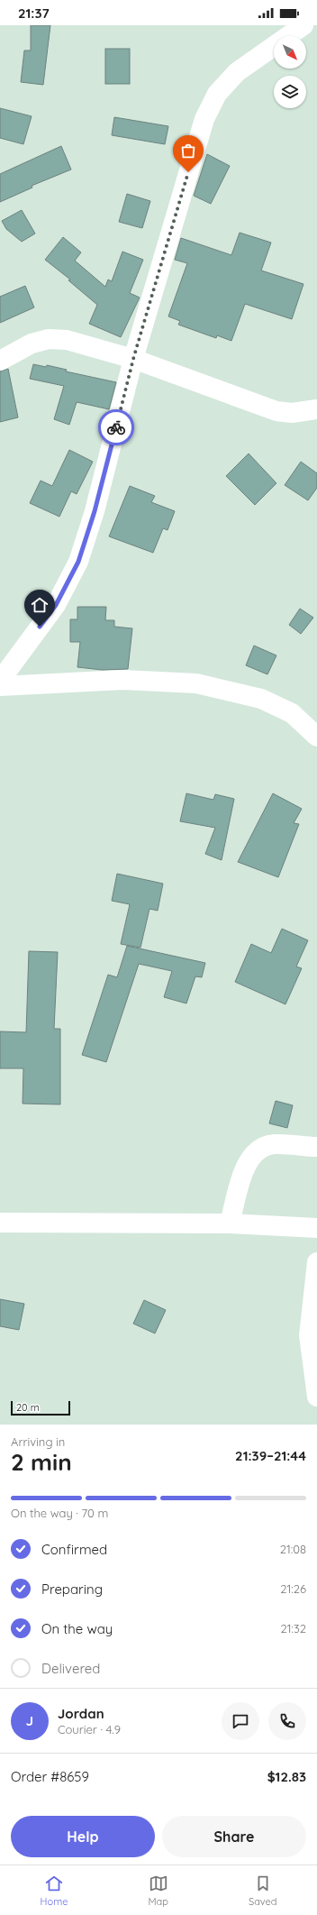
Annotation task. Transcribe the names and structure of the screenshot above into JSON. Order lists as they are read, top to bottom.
{
  "scale_bar": "20 m",
  "north": "bottom right",
  "page": {
    "status": "21:37",
    "scale": "20 m",
    "heading": ["2 min", "Arriving in", "21:39–21:44"],
    "panel": [
      "Jordan",
      "Courier · 4.9",
      "Order #8659",
      "$12.83"
    ],
    "bar": "On the way · 70 m",
    "list": [
      ["Confirmed", "21:08"],
      ["Preparing", "21:26"],
      ["On the way", "21:32"],
      "Delivered"
    ],
    "round": "J",
    "buttons": ["Help", "Share"],
    "tabs": ["Home", "Map", "Saved"]
  }
}
